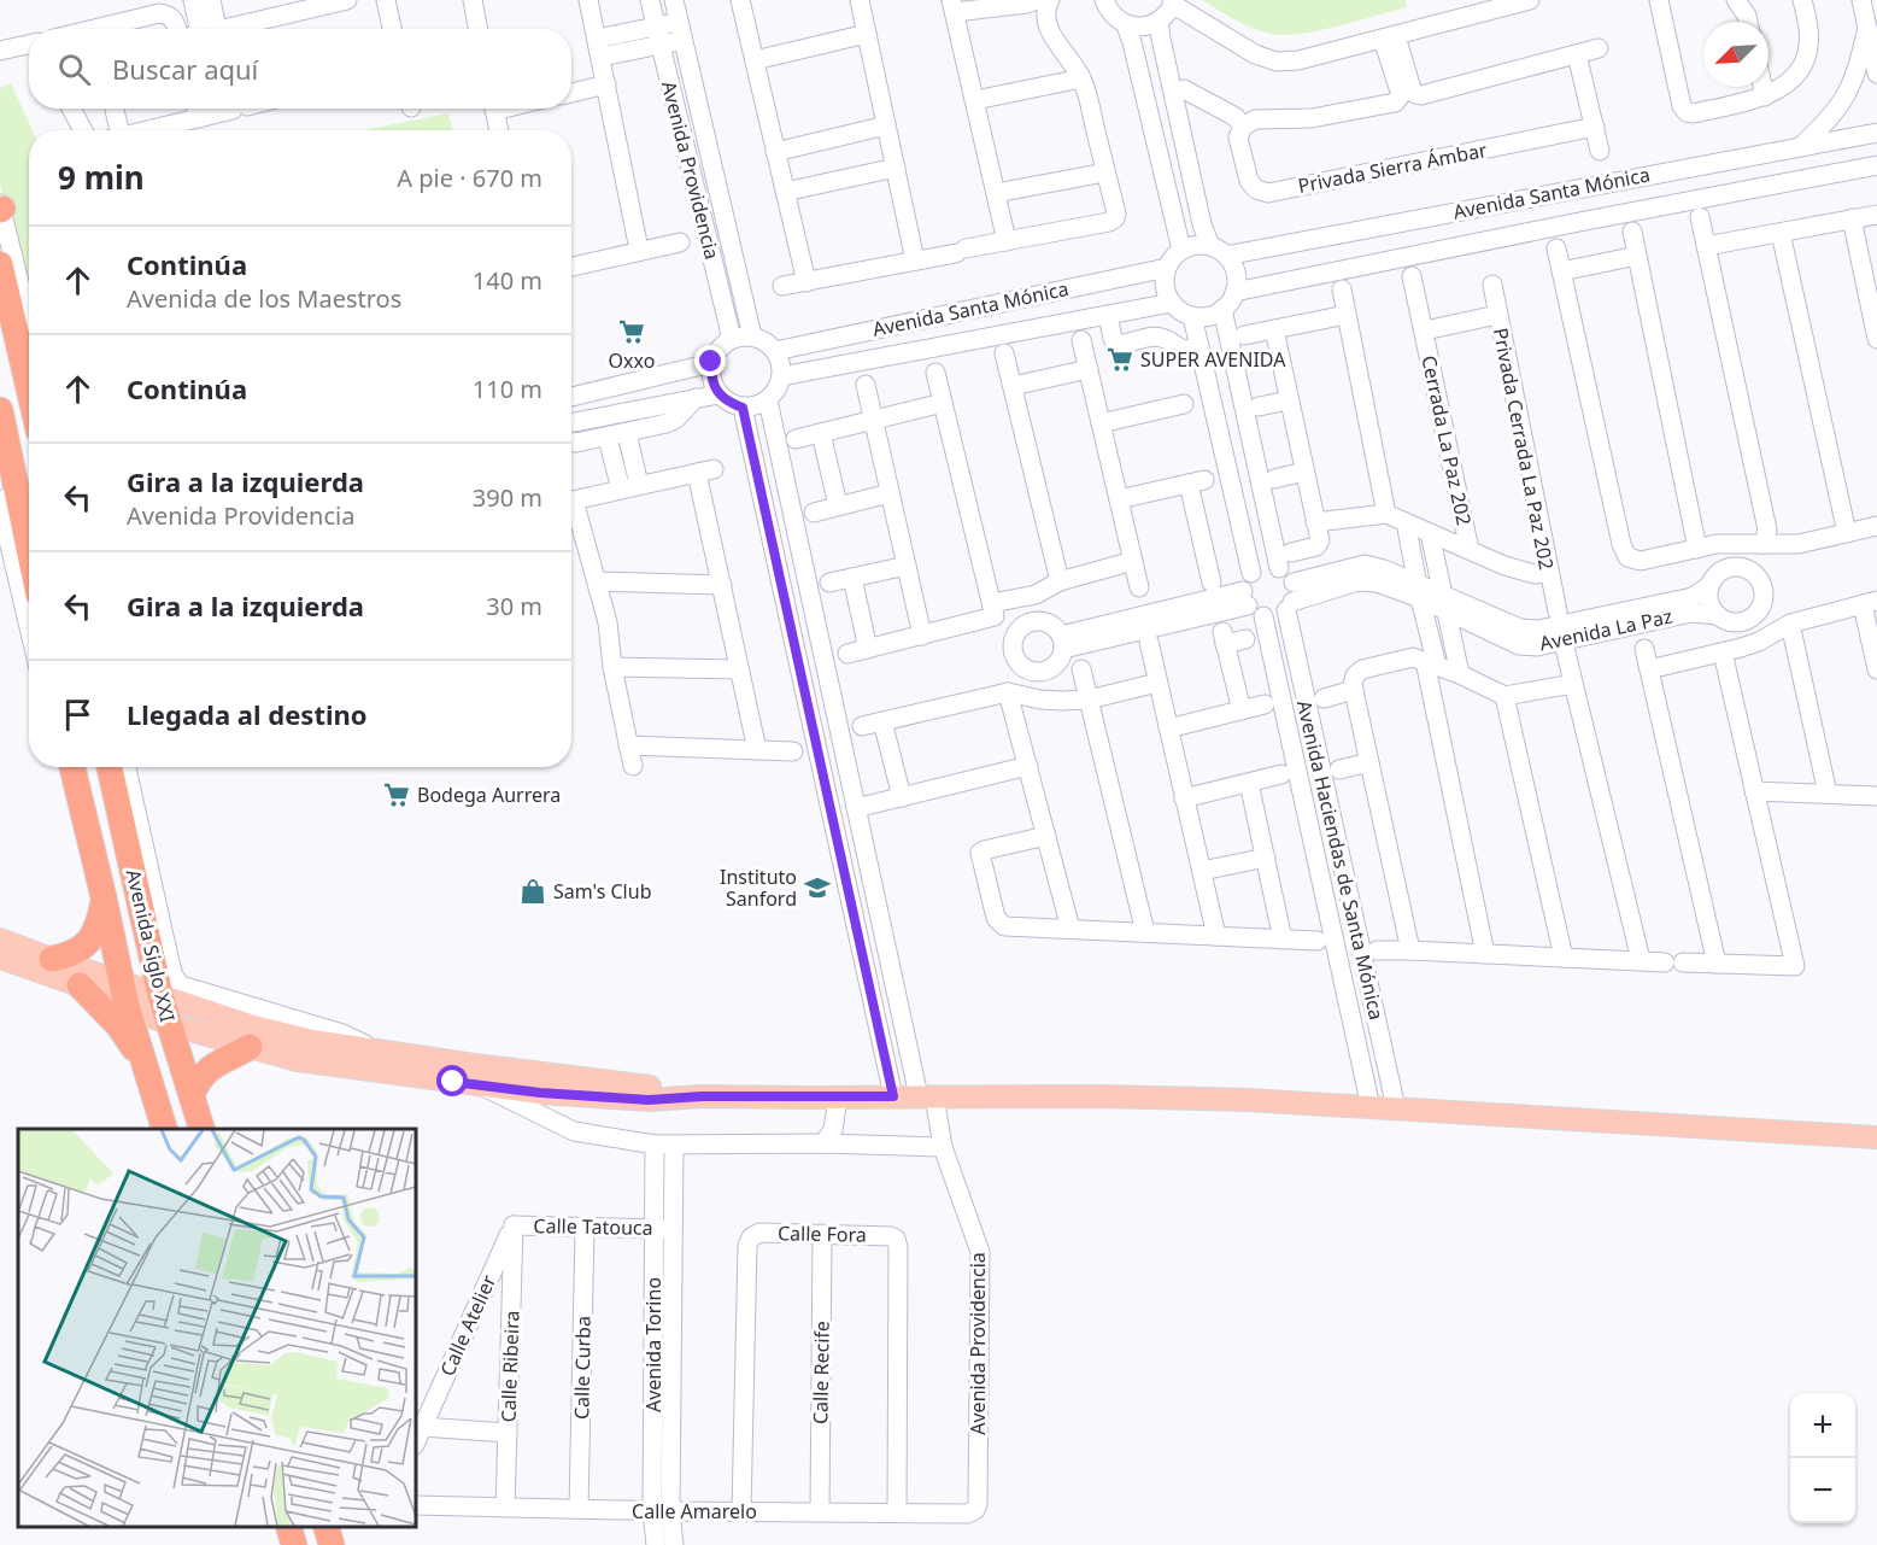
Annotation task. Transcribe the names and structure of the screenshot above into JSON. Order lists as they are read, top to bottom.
{
  "streets": {
    "highway": ["Avenida Siglo XXI"],
    "street": [
      "Privada Sierra Ámbar",
      "Avenida Providencia",
      "Avenida Santa Mónica",
      "Cerrada La Paz 202",
      "Privada Cerrada La Paz 202",
      "Avenida La Paz",
      "Avenida Haciendas de Santa Mónica",
      "Calle Tatouca",
      "Calle Fora",
      "Calle Atelier",
      "Avenida Torino",
      "Calle Ribeira",
      "Calle Curba",
      "Calle Recife",
      "Calle Amarelo"
    ]
  },
  "crossings": [
    ["Avenida Providencia", "Avenida Santa Mónica"],
    ["Avenida Providencia", "Calle Amarelo"],
    ["Cerrada La Paz 202", "Privada Cerrada La Paz 202"],
    ["Cerrada La Paz 202", "Avenida La Paz"],
    ["Avenida La Paz", "Avenida Haciendas de Santa Mónica"],
    ["Calle Tatouca", "Calle Atelier"],
    ["Calle Tatouca", "Avenida Torino"],
    ["Calle Tatouca", "Calle Ribeira"],
    ["Calle Tatouca", "Calle Curba"],
    ["Calle Fora", "Calle Recife"],
    ["Calle Fora", "Calle Amarelo"],
    ["Calle Atelier", "Calle Ribeira"],
    ["Avenida Torino", "Calle Amarelo"],
    ["Calle Ribeira", "Calle Amarelo"],
    ["Calle Curba", "Calle Amarelo"],
    ["Calle Recife", "Calle Amarelo"]
  ],
  "places": {
    "supermarket": ["Oxxo", "SUPER AVENIDA", "Bodega Aurrera"],
    "school or university": ["Instituto Sanford"],
    "shop": ["Sam's Club"]
  },
  "north": "bottom left",
  "page": {
    "search": "Buscar aquí",
    "heading": ["9 min", "A pie · 670 m"],
    "list": [
      ["Continúa", "Avenida de los Maestros", "140 m"],
      ["Continúa", "110 m"],
      ["Gira a la izquierda", "Avenida Providencia", "390 m"],
      ["Gira a la izquierda", "30 m"],
      "Llegada al destino"
    ],
    "map_buttons": ["+", "−"]
  }
}
